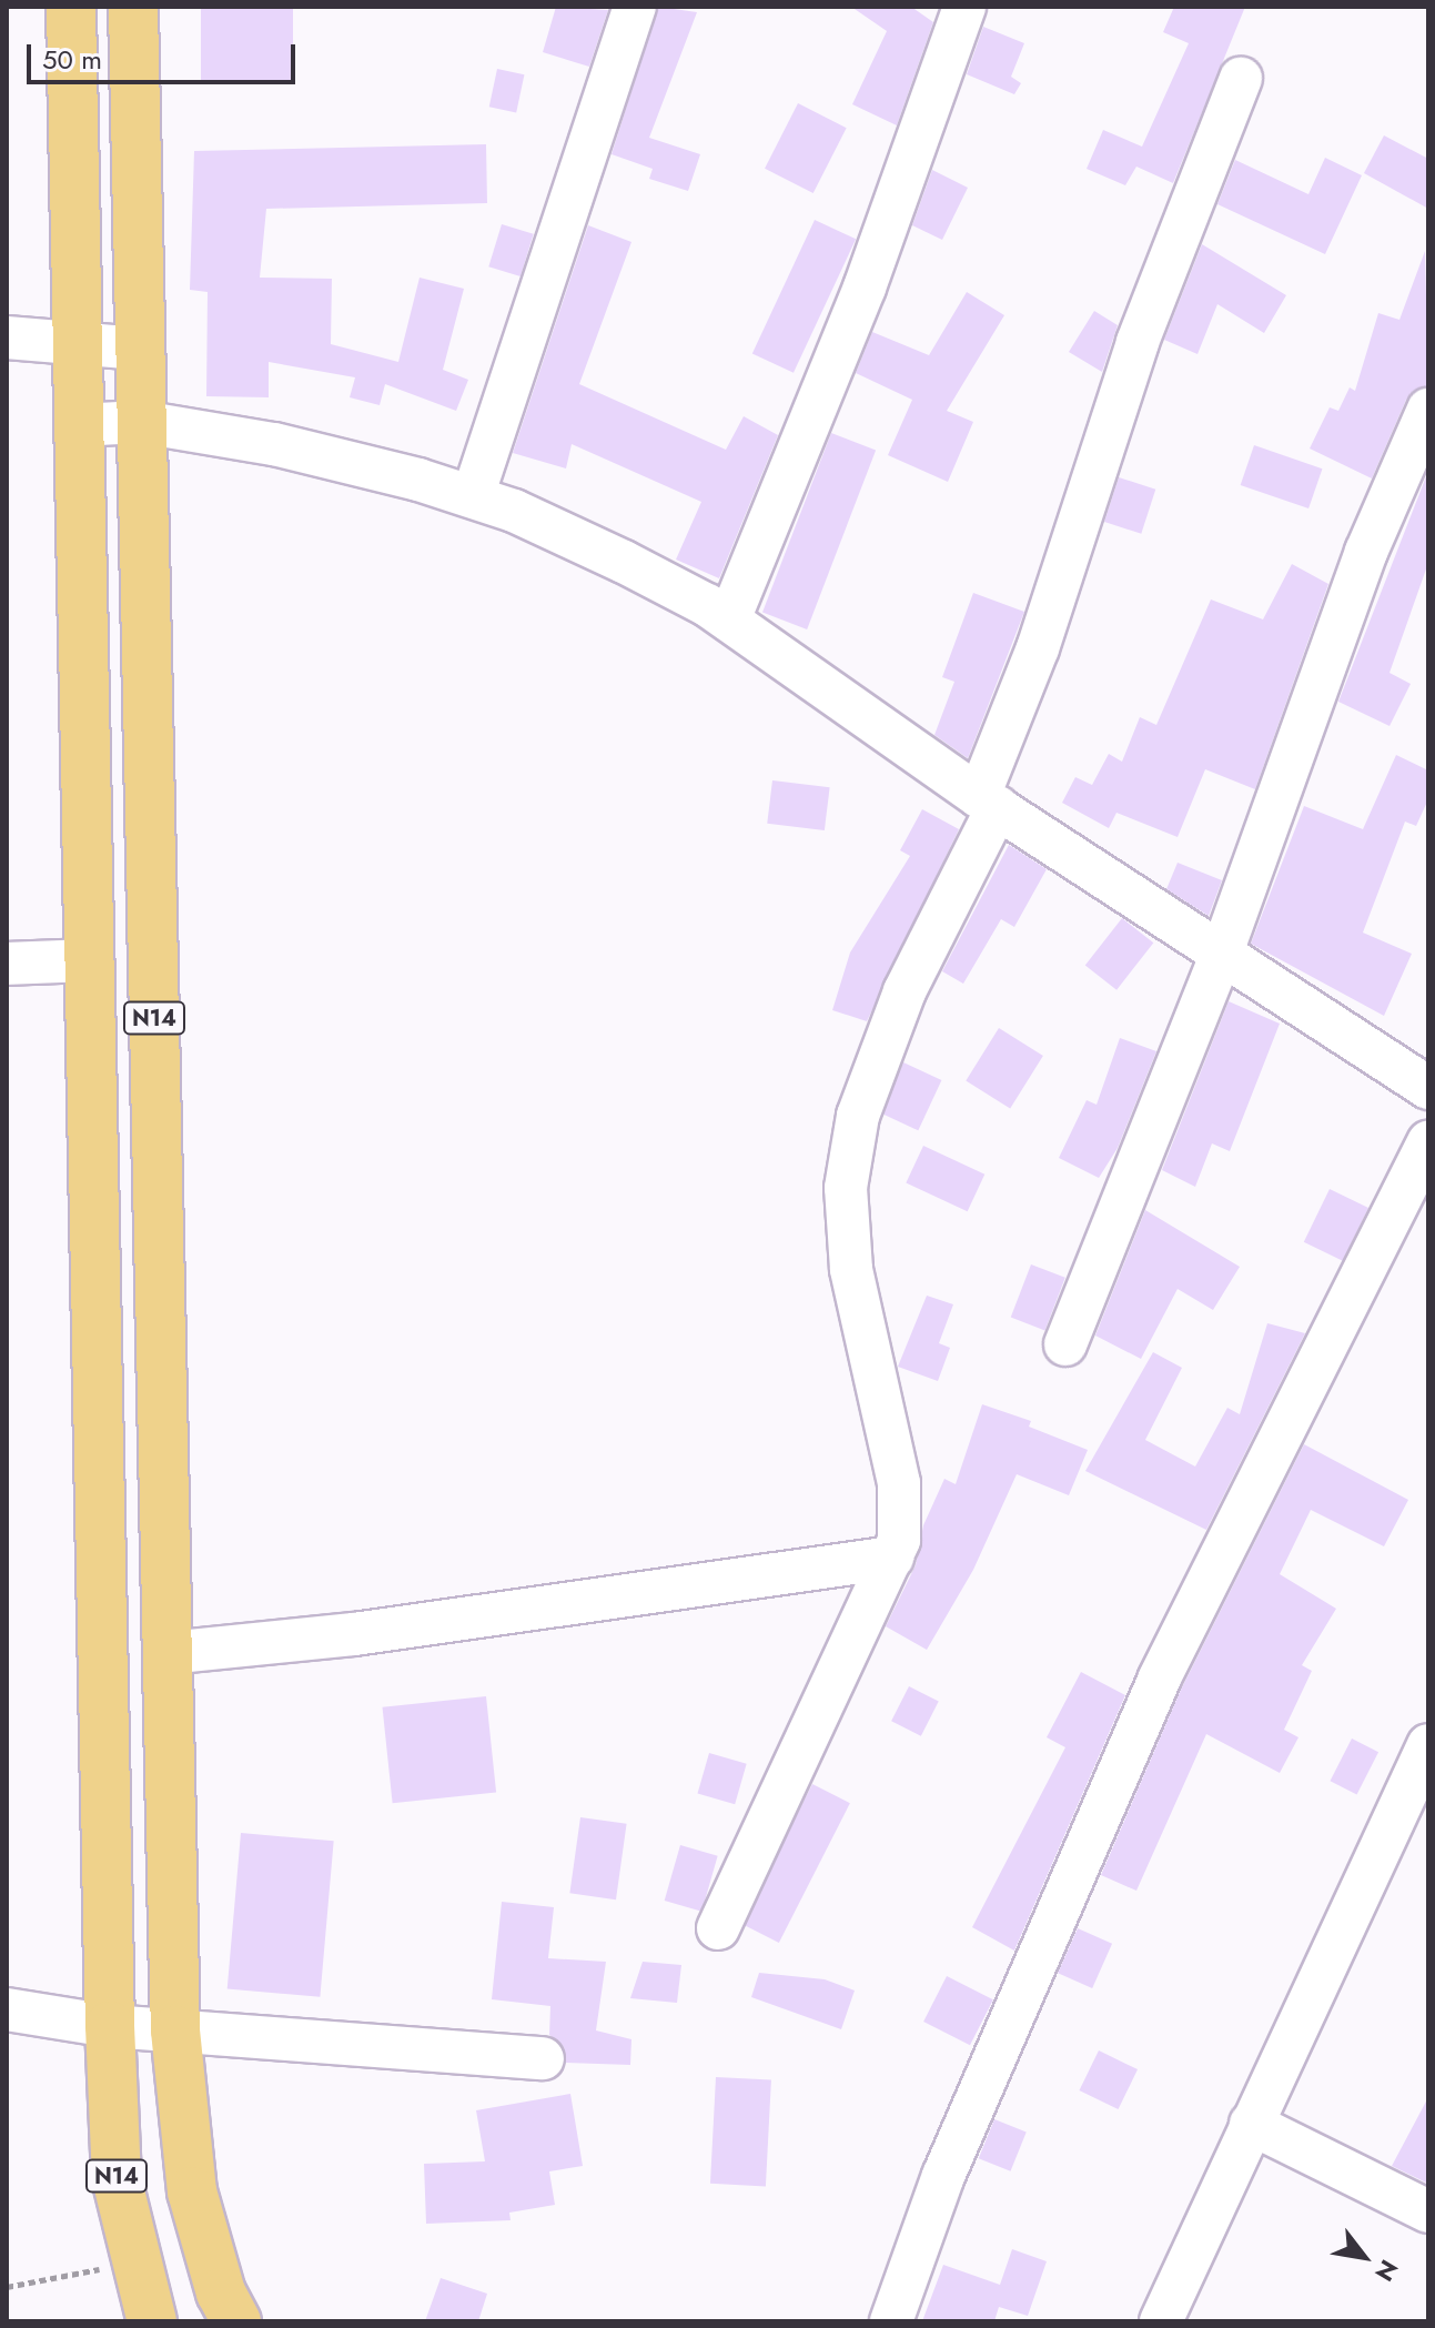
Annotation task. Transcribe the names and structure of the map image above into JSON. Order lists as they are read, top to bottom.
{
  "streets": {
    "main road": ["N14"]
  },
  "scale_bar": "50 m",
  "north": "bottom right"
}
